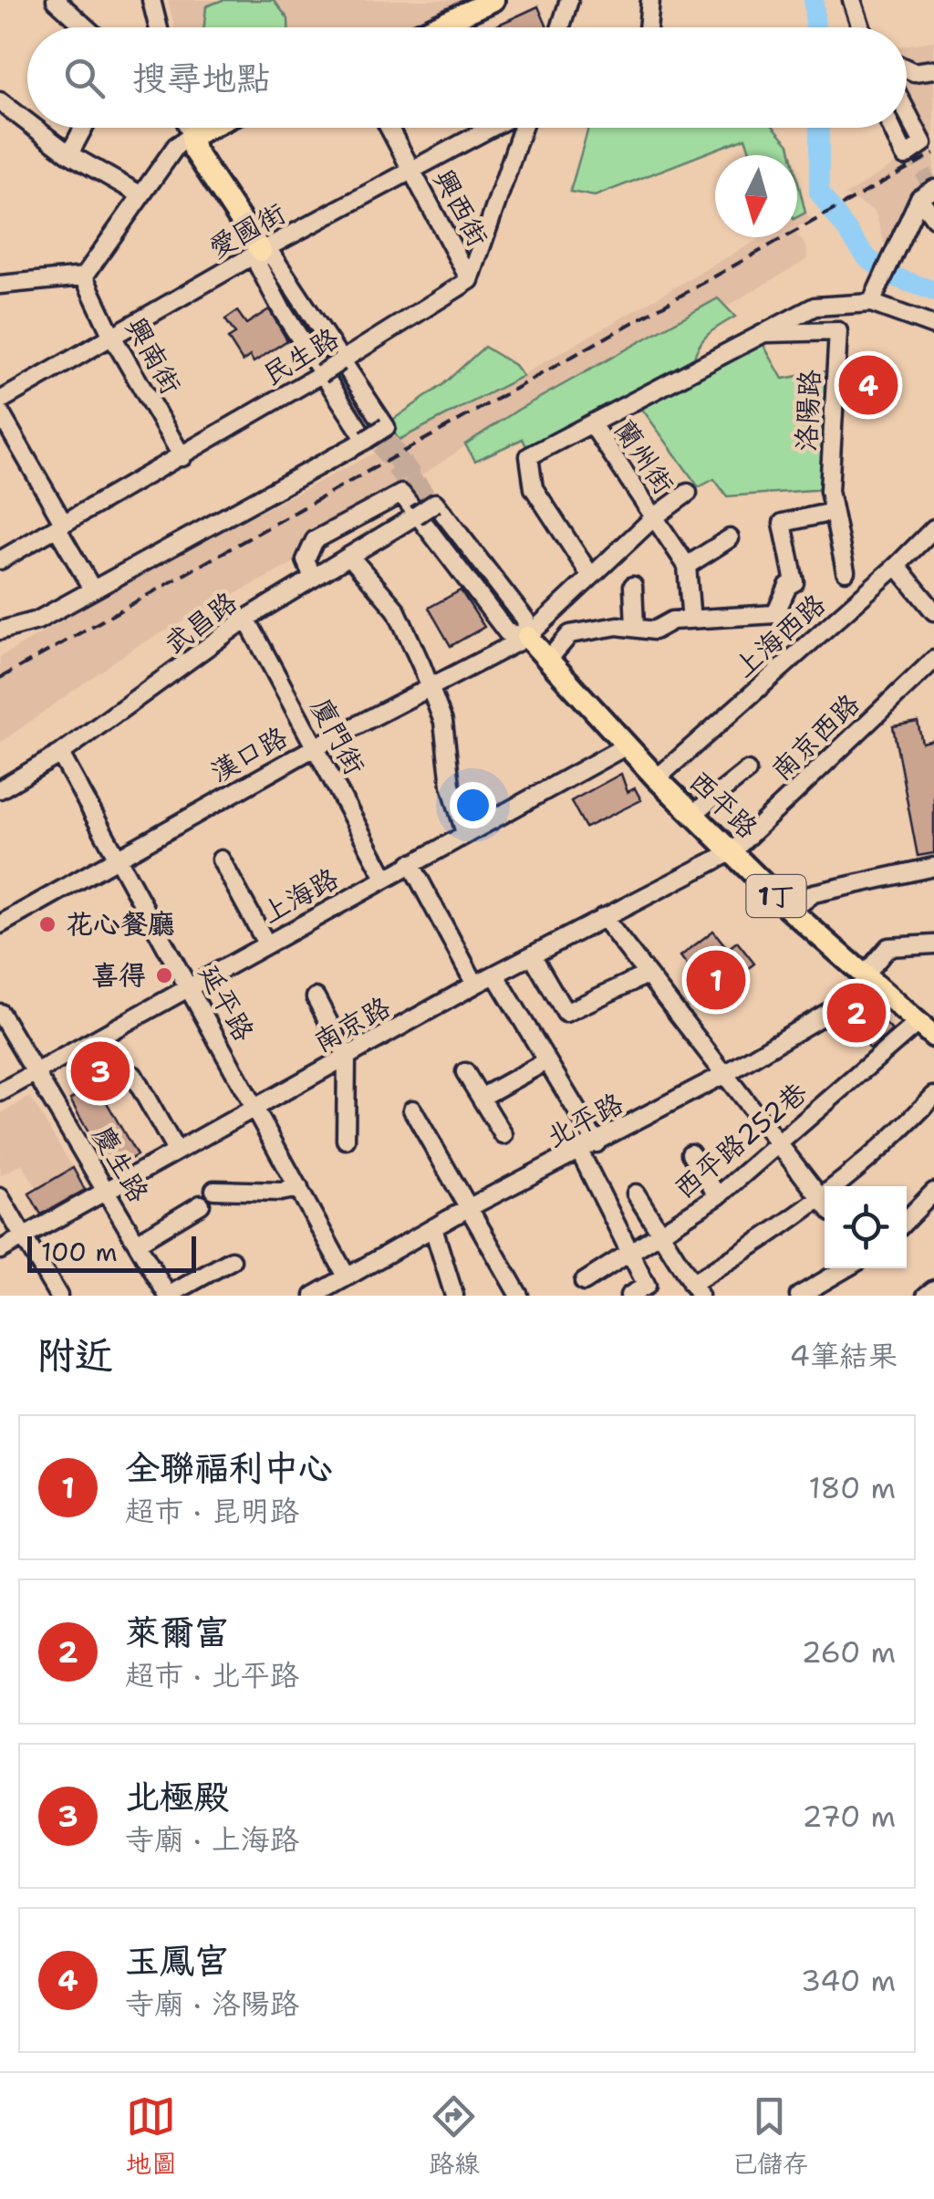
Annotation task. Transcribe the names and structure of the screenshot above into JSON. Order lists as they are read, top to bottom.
{
  "streets": {
    "main road": ["西平路", "1丁"],
    "street": [
      "興西街",
      "愛國街",
      "興南街",
      "民生路",
      "洛陽路",
      "蘭州街",
      "武昌路",
      "上海西路",
      "廈門街",
      "南京西路",
      "漢口路",
      "上海路",
      "延平路",
      "南京路",
      "北平路",
      "西平路252巷",
      "慶生路"
    ]
  },
  "crossings": [
    ["興西街", "愛國街"],
    ["興西街", "民生路"],
    ["愛國街", "興南街"],
    ["興南街", "民生路"],
    ["洛陽路", "蘭州街"],
    ["武昌路", "廈門街"],
    ["武昌路", "西平路"],
    ["武昌路", "延平路"],
    ["上海西路", "西平路"],
    ["廈門街", "漢口路"],
    ["廈門街", "上海路"],
    ["南京西路", "西平路"],
    ["南京西路", "南京路"],
    ["漢口路", "西平路"],
    ["漢口路", "延平路"],
    ["西平路", "上海路"],
    ["西平路", "南京路"],
    ["西平路", "北平路"],
    ["西平路", "西平路252巷"],
    ["上海路", "延平路"],
    ["上海路", "慶生路"],
    ["延平路", "南京路"],
    ["延平路", "北平路"],
    ["南京路", "慶生路"]
  ],
  "places": ["花心餐廳", "喜得"],
  "scale_bar": "100 m",
  "north": "bottom",
  "page": {
    "search": "搜尋地點",
    "pins": [
      "4",
      "1",
      "2",
      "3"
    ],
    "scale": "100 m",
    "heading": ["附近", "4筆結果"],
    "list": [
      {
        "mark": "1",
        "name": "全聯福利中心",
        "note": "超市 · 昆明路",
        "value": "180 m"
      },
      {
        "mark": "2",
        "name": "萊爾富",
        "note": "超市 · 北平路",
        "value": "260 m"
      },
      {
        "mark": "3",
        "name": "北極殿",
        "note": "寺廟 · 上海路",
        "value": "270 m"
      },
      {
        "mark": "4",
        "name": "玉鳳宮",
        "note": "寺廟 · 洛陽路",
        "value": "340 m"
      }
    ],
    "nav": ["地圖", "路線", "已儲存"]
  }
}
